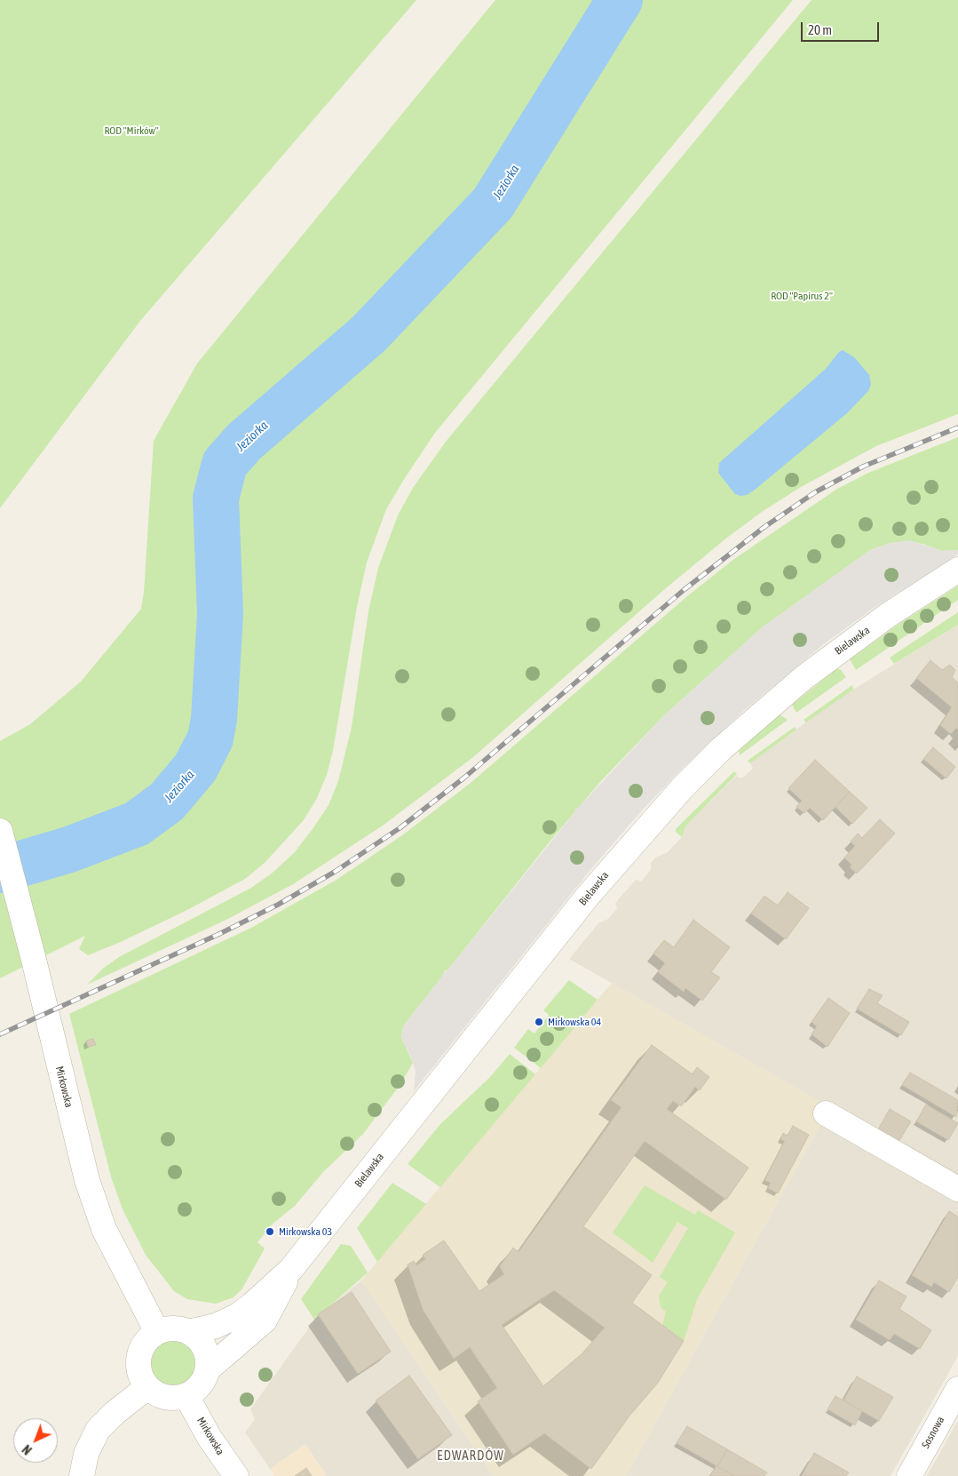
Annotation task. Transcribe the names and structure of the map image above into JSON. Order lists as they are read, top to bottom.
{
  "streets": {
    "street": ["Bielawska", "Mirkowska", "Sosnowa"]
  },
  "crossings": [
    ["Bielawska", "Mirkowska"]
  ],
  "districts": ["EDWARDÓW"],
  "water": ["Jeziorka"],
  "parks": ["ROD \"Mirków\"", "ROD \"Papirus 2\""],
  "places": ["Mirkowska 04", "Mirkowska 03"],
  "scale_bar": "20 m",
  "north": "bottom left"
}
